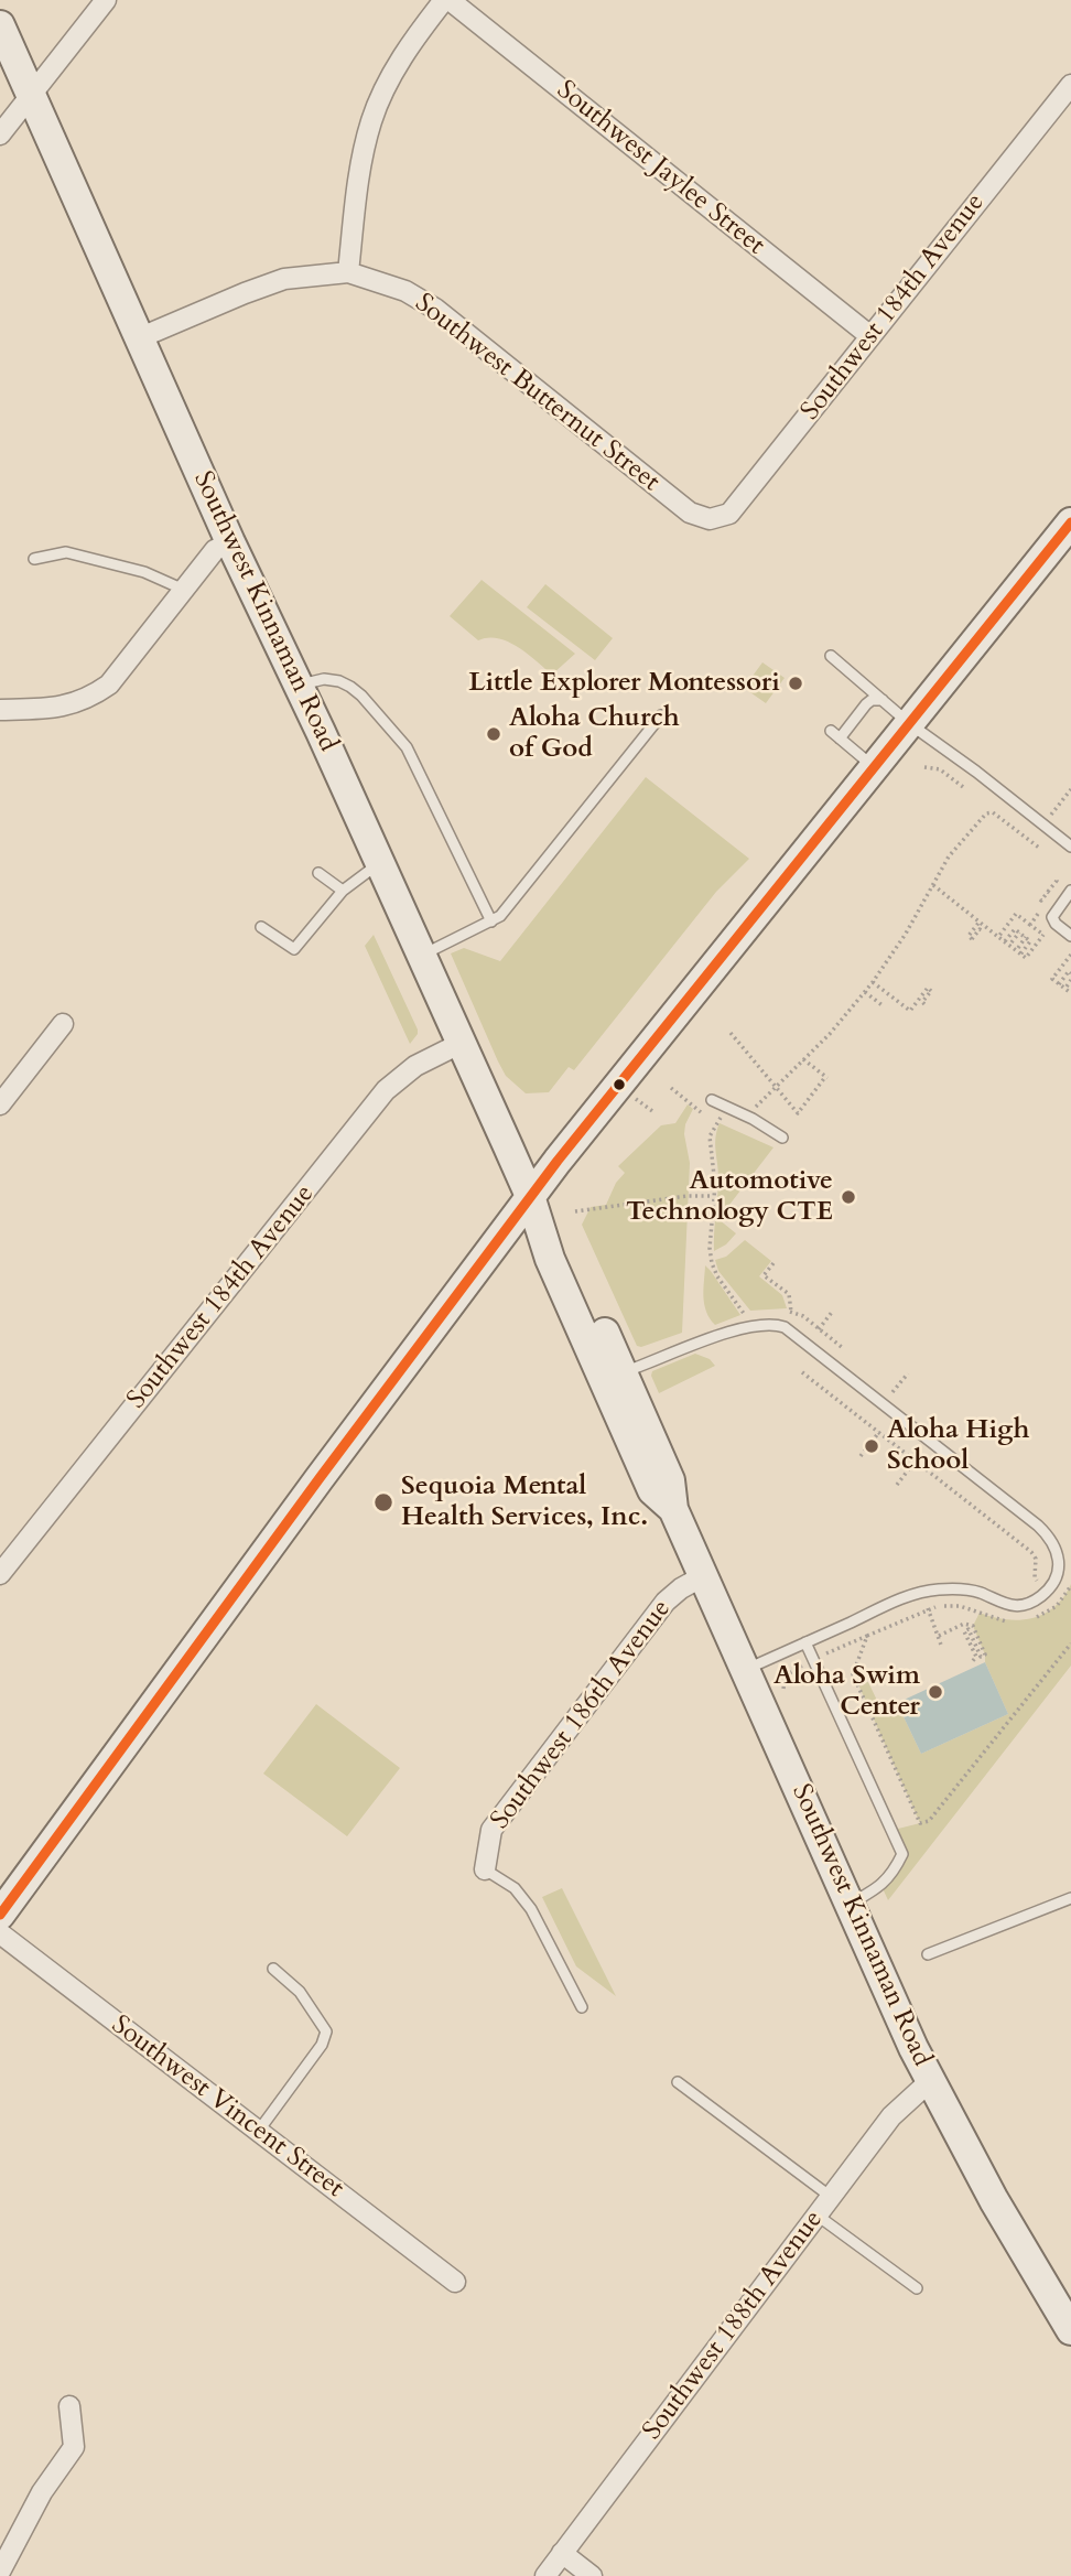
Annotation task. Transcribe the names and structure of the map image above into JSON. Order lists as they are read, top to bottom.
{
  "streets": {
    "main road": ["Southwest Kinnaman Road"],
    "street": [
      "Southwest Jaylee Street",
      "Southwest 184th Avenue",
      "Southwest Butternut Street",
      "Southwest 186th Avenue",
      "Southwest Vincent Street",
      "Southwest 188th Avenue"
    ]
  },
  "crossings": [
    ["Southwest Jaylee Street", "Southwest 184th Avenue"],
    ["Southwest 184th Avenue", "Southwest Butternut Street"],
    ["Southwest 184th Avenue", "Southwest Kinnaman Road"],
    ["Southwest Butternut Street", "Southwest Kinnaman Road"],
    ["Southwest Kinnaman Road", "Southwest 186th Avenue"],
    ["Southwest Kinnaman Road", "Southwest 188th Avenue"]
  ],
  "places": [
    "Little Explorer Montessori",
    "Aloha Church of God",
    "Automotive Technology CTE",
    "Aloha High School",
    "Sequoia Mental Health Services, Inc.",
    "Aloha Swim Center"
  ]
}
